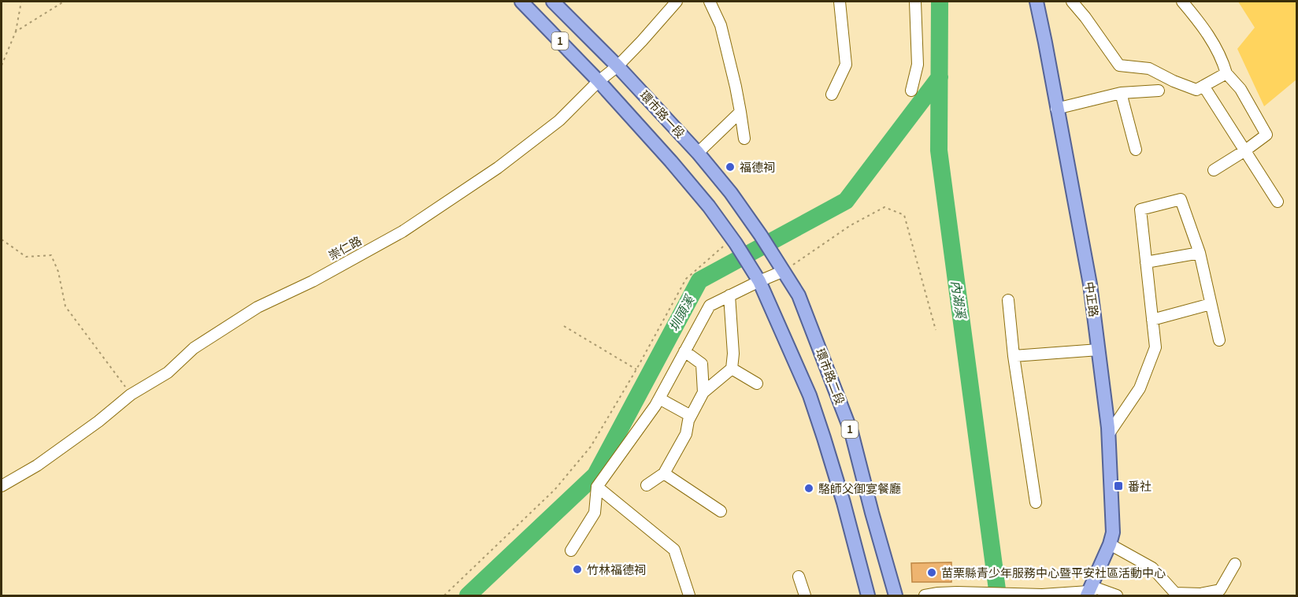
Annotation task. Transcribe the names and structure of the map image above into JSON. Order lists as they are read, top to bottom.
{
  "streets": {
    "main road": [
      "1",
      "環市路一段",
      "中正路",
      "環市路二段"
    ],
    "street": ["崇仁路"]
  },
  "crossings": [
    ["1", "崇仁路"],
    ["環市路一段", "崇仁路"],
    ["環市路一段", "環市路二段"]
  ],
  "water": ["內湖溪", "圳頭溪"],
  "places": {
    "other": [
      "福德祠",
      "駱師父御宴餐廳",
      "竹林福德祠",
      "苗栗縣青少年服務中心暨平安社區活動中心"
    ],
    "transit": ["番社"]
  }
}
